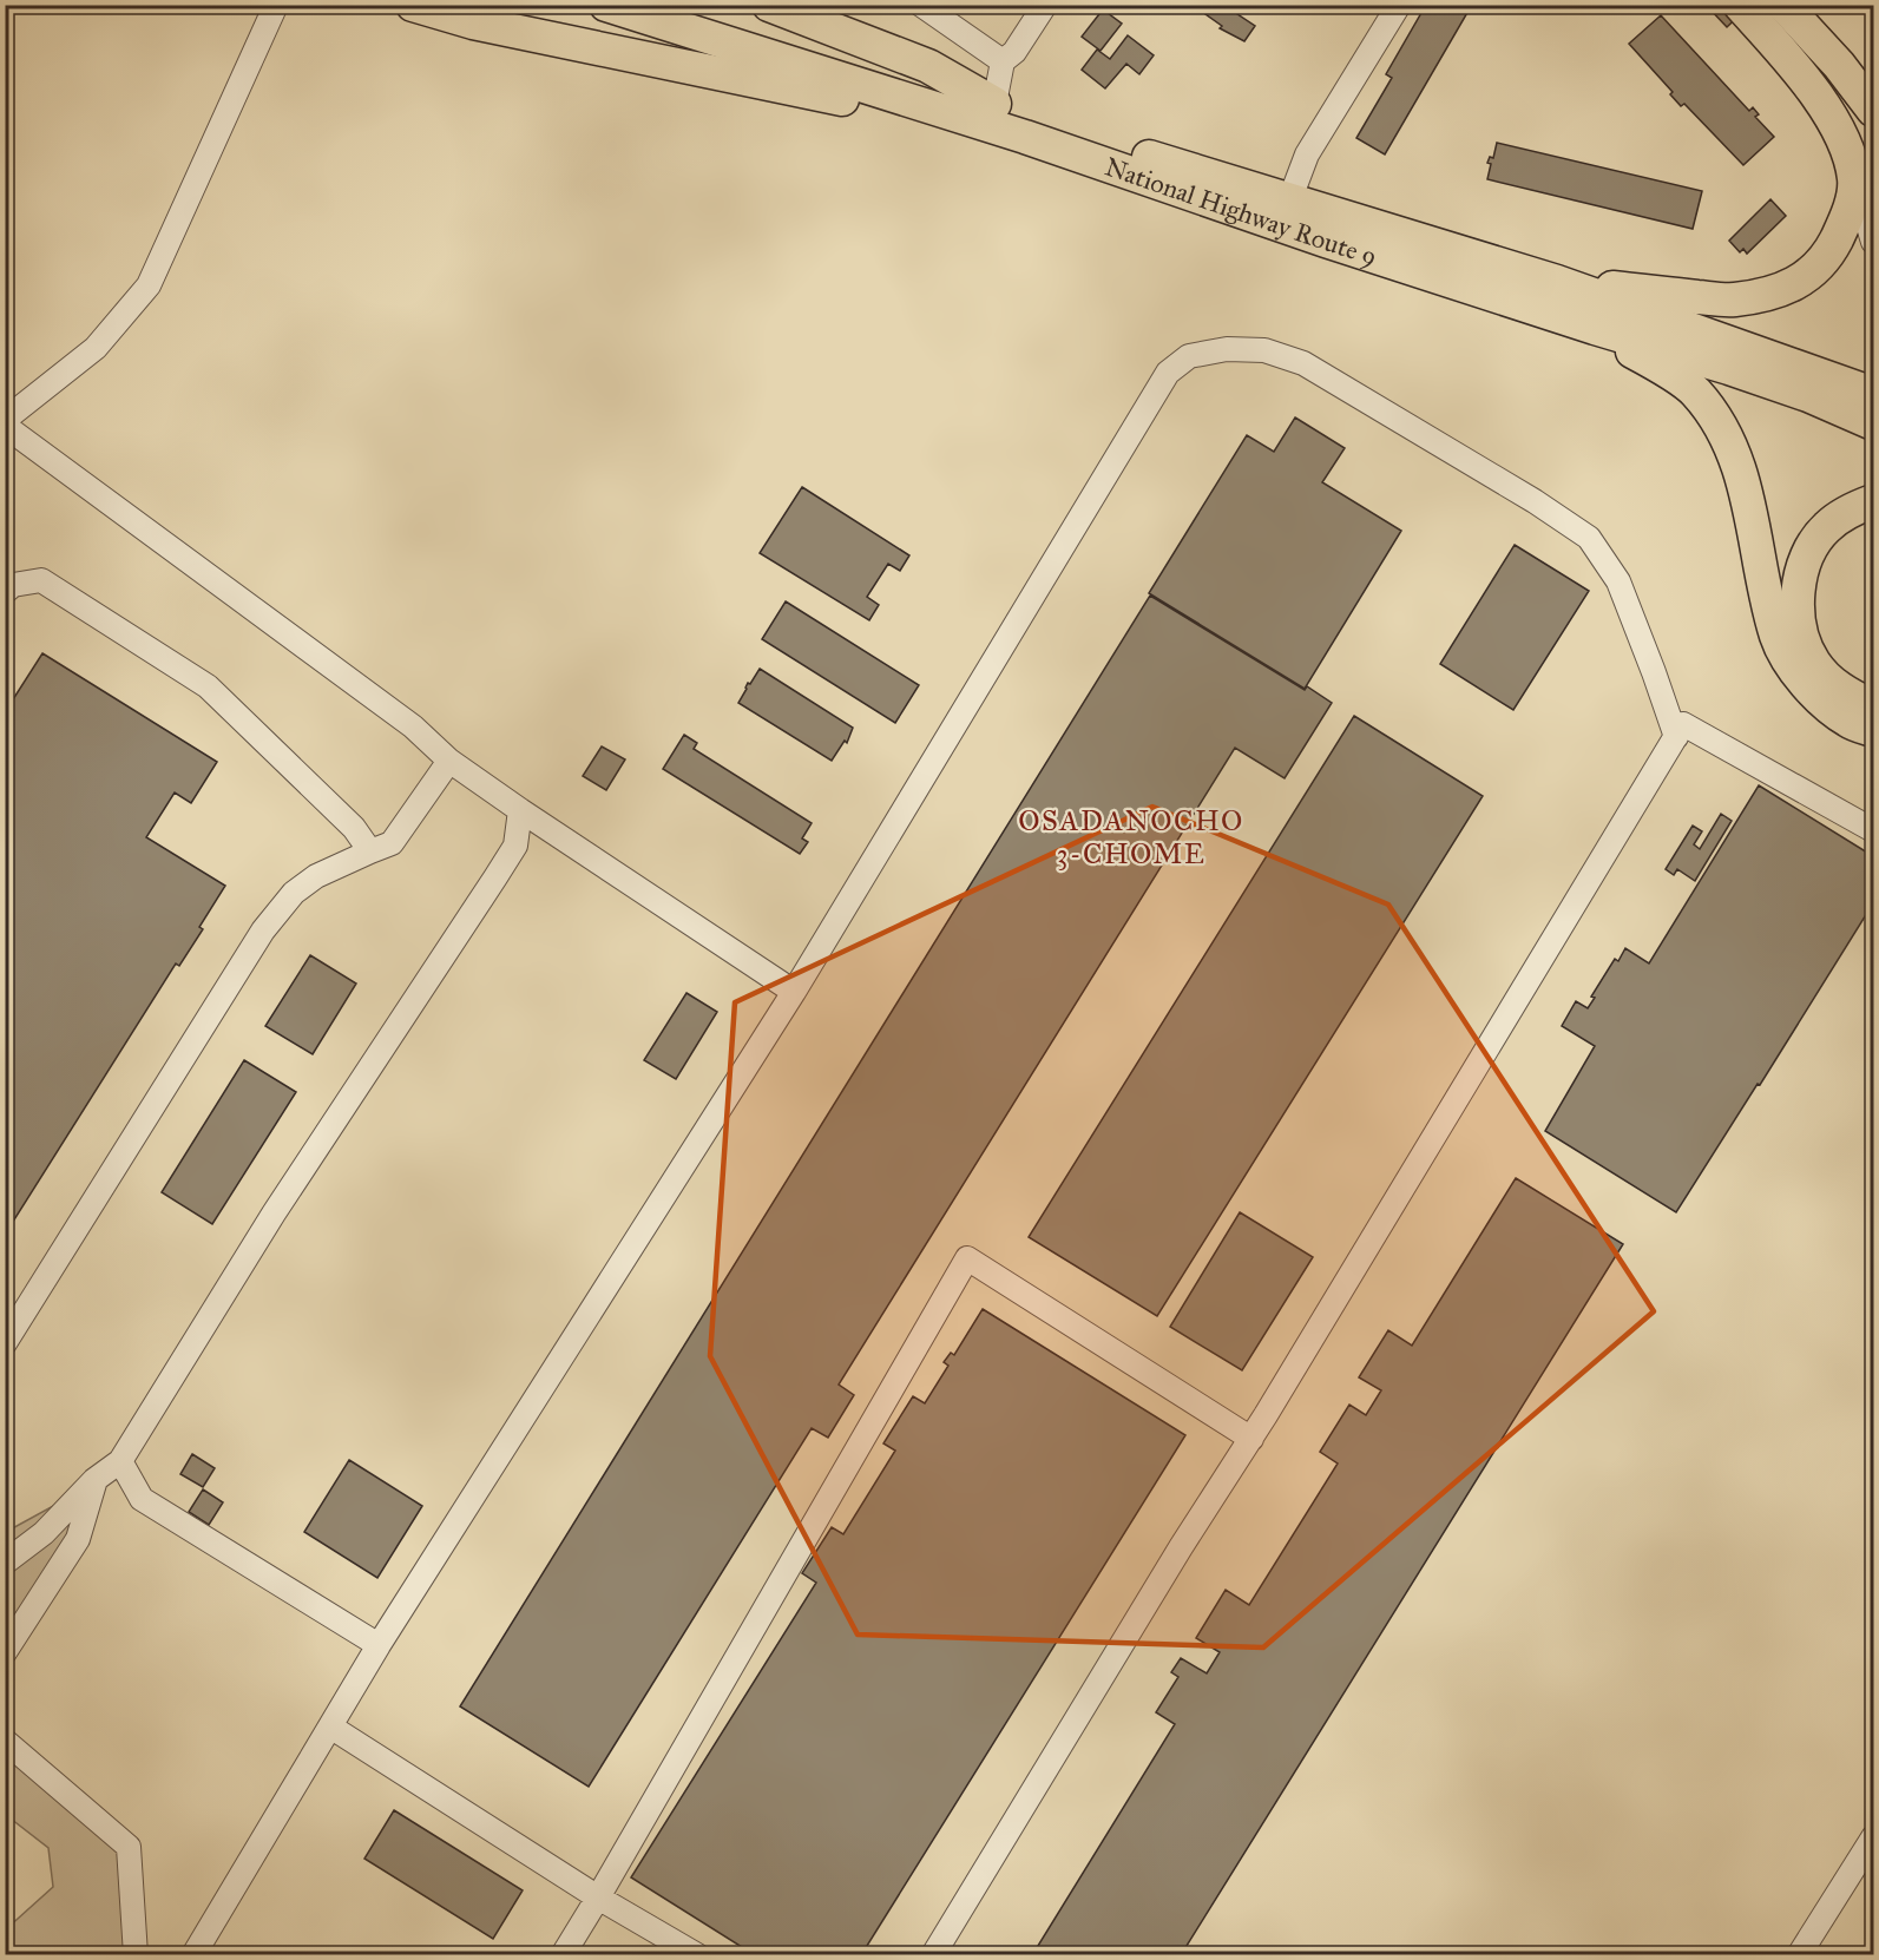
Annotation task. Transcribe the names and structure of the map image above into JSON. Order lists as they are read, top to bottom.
{
  "streets": {
    "highway": ["National Highway Route 9"]
  },
  "districts": ["OSADANOCHO 3-CHOME"]
}
